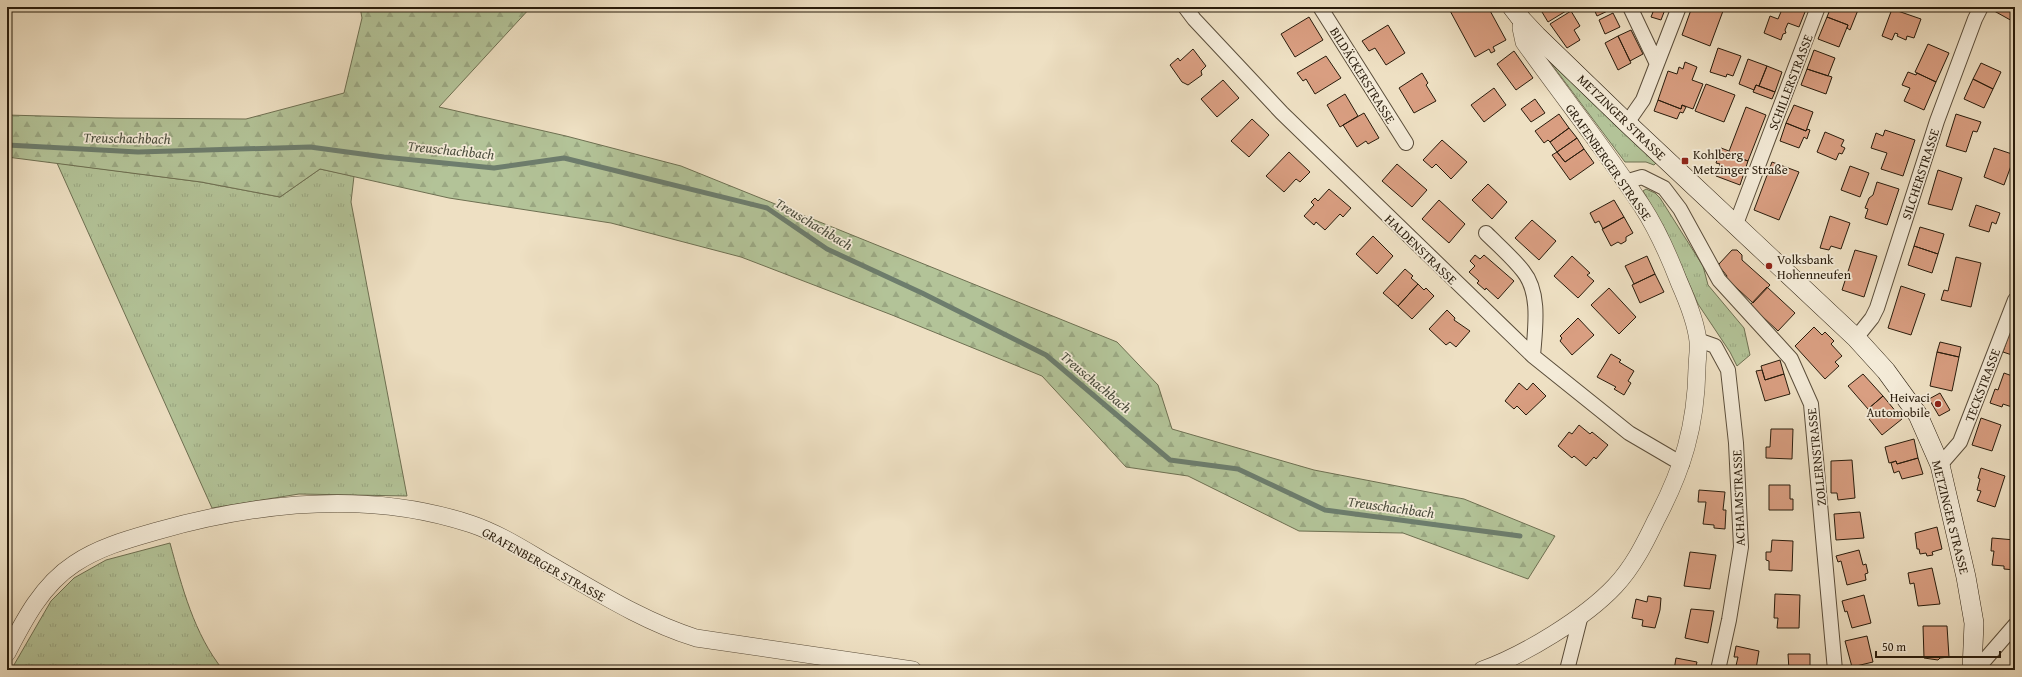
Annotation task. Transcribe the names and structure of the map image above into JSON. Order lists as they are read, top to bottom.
{
  "streets": {
    "main road": ["METZINGER STRASSE"],
    "street": [
      "BILDÄCKERSTRASSE",
      "SCHILLERSTRASSE",
      "GRAFENBERGER STRASSE",
      "SILCHERSTRASSE",
      "HALDENSTRASSE",
      "TECKSTRASSE",
      "ZOLLERNSTRASSE",
      "ACHALMSTRASSE"
    ]
  },
  "crossings": [
    ["SCHILLERSTRASSE", "METZINGER STRASSE"],
    ["METZINGER STRASSE", "GRAFENBERGER STRASSE"],
    ["METZINGER STRASSE", "SILCHERSTRASSE"],
    ["METZINGER STRASSE", "TECKSTRASSE"],
    ["GRAFENBERGER STRASSE", "HALDENSTRASSE"],
    ["GRAFENBERGER STRASSE", "ZOLLERNSTRASSE"],
    ["GRAFENBERGER STRASSE", "ACHALMSTRASSE"]
  ],
  "water": ["Treuschachbach"],
  "places": {
    "transit": ["Kohlberg Metzinger Straße"],
    "other": ["Volksbank Hohenneufen", "Heivaci Automobile"]
  },
  "scale_bar": "50 m"
}
